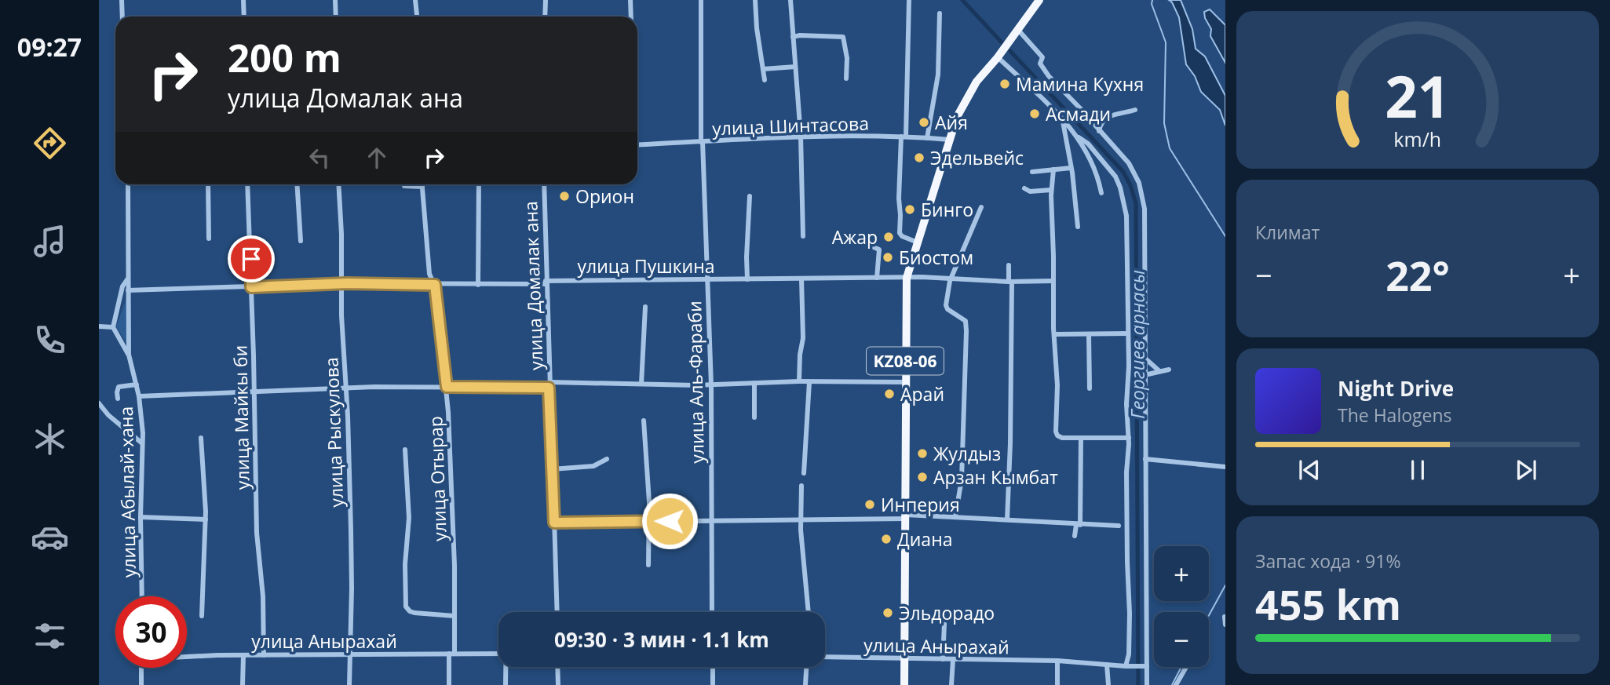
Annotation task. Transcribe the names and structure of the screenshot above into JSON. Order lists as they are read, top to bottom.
{
  "streets": {
    "highway": ["KZ08-06"],
    "street": [
      "улица Шинтасова",
      "улица Пушкина",
      "улица Домалак ана",
      "улица Аль-Фараби",
      "улица Майкы би",
      "улица Рыскулова",
      "улица Отырар",
      "улица Абылай-хана",
      "улица Анырахай"
    ]
  },
  "crossings": [
    ["улица Шинтасова", "KZ08-06"],
    ["улица Шинтасова", "улица Аль-Фараби"],
    ["улица Пушкина", "улица Домалак ана"],
    ["улица Пушкина", "KZ08-06"],
    ["улица Пушкина", "улица Аль-Фараби"],
    ["улица Пушкина", "улица Майкы би"],
    ["улица Пушкина", "улица Рыскулова"],
    ["улица Пушкина", "улица Отырар"],
    ["улица Пушкина", "улица Абылай-хана"],
    ["KZ08-06", "улица Анырахай"],
    ["улица Майкы би", "улица Анырахай"],
    ["улица Рыскулова", "улица Анырахай"],
    ["улица Отырар", "улица Анырахай"]
  ],
  "water": ["Георгиев арнасы"],
  "places": [
    "Мамина Кухня",
    "Асмади",
    "Айя",
    "Эдельвейс",
    "Орион",
    "Бинго",
    "Ажар",
    "Биостом",
    "Арай",
    "Жулдыз",
    "Арзан Кымбат",
    "Инперия",
    "Диана",
    "Эльдорадо"
  ],
  "page": {
    "tabs": "09:27",
    "turn": ["200 m", "улица Домалак ана"],
    "tile": [
      "Климат",
      ["Запас хода · 91%", "455 km"]
    ],
    "heat": ["−", "22°", "+"],
    "song": ["Night Drive", "The Halogens"],
    "map_buttons": ["+", "−"],
    "limit": "30",
    "trip": "09:30 · 3 мин · 1.1 km",
    "gauge": ["21", "km/h"]
  }
}
